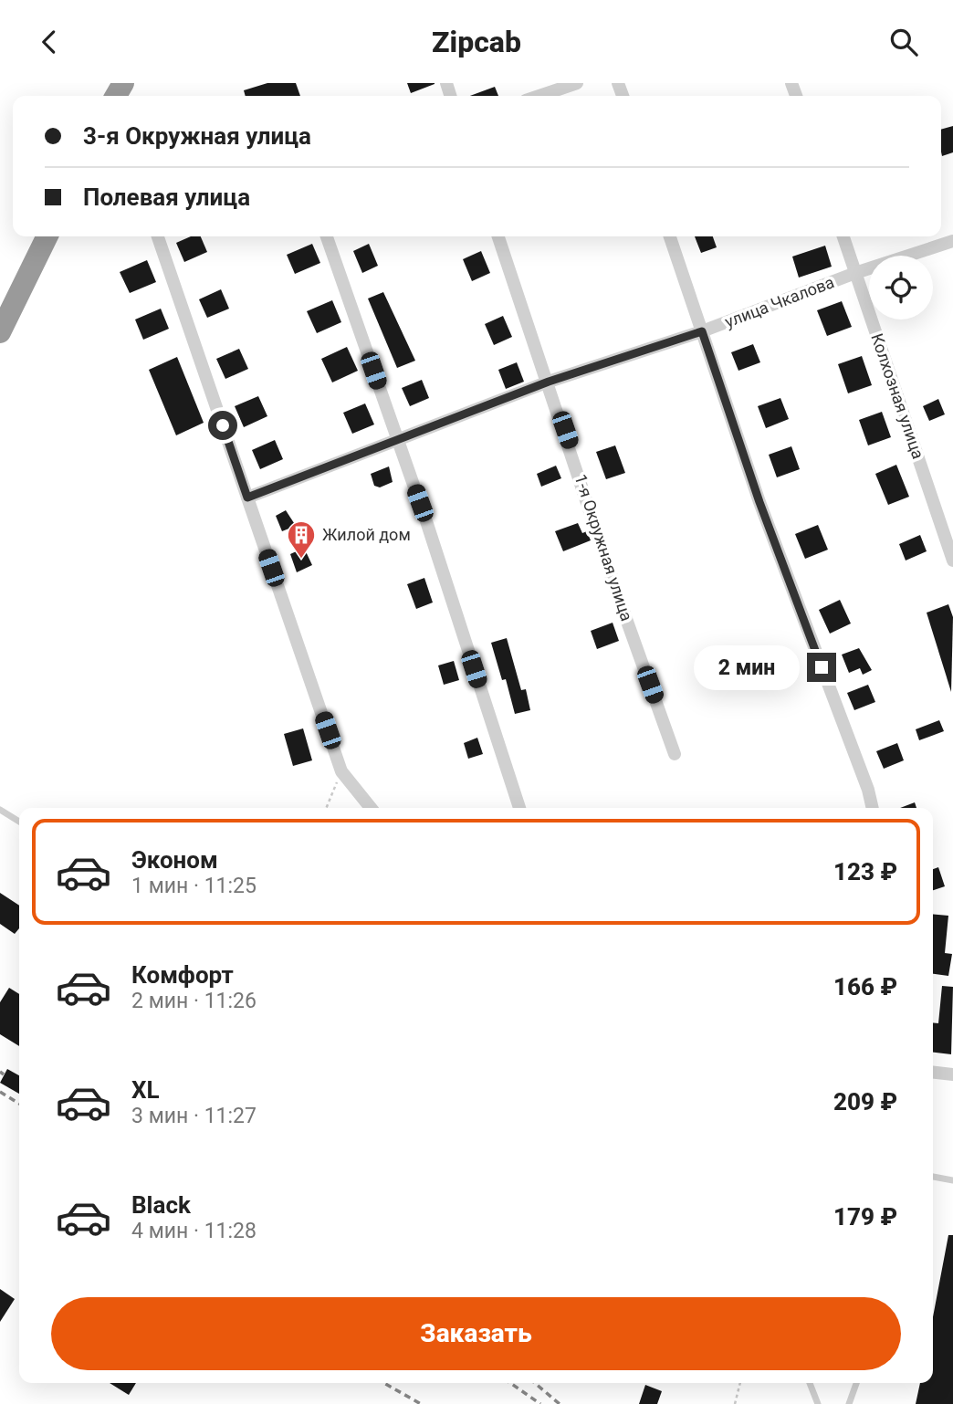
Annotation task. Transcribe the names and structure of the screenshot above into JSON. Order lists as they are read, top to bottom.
{
  "streets": {
    "street": ["улица Чкалова", "Колхозная улица", "1-я Окружная улица"]
  },
  "crossings": [
    ["улица Чкалова", "Колхозная улица"],
    ["улица Чкалова", "1-я Окружная улица"]
  ],
  "places": {
    "building": ["Жилой дом"]
  },
  "page": {
    "header": "Zipcab",
    "banner": ["3-я Окружная улица", "Полевая улица"],
    "bubble": "2 мин",
    "list": [
      {
        "name": "Эконом",
        "note": "1 мин · 11:25",
        "value": "123 ₽"
      },
      {
        "name": "Комфорт",
        "note": "2 мин · 11:26",
        "value": "166 ₽"
      },
      {
        "name": "XL",
        "note": "3 мин · 11:27",
        "value": "209 ₽"
      },
      {
        "name": "Black",
        "note": "4 мин · 11:28",
        "value": "179 ₽"
      }
    ],
    "buttons": "Заказать"
  }
}
